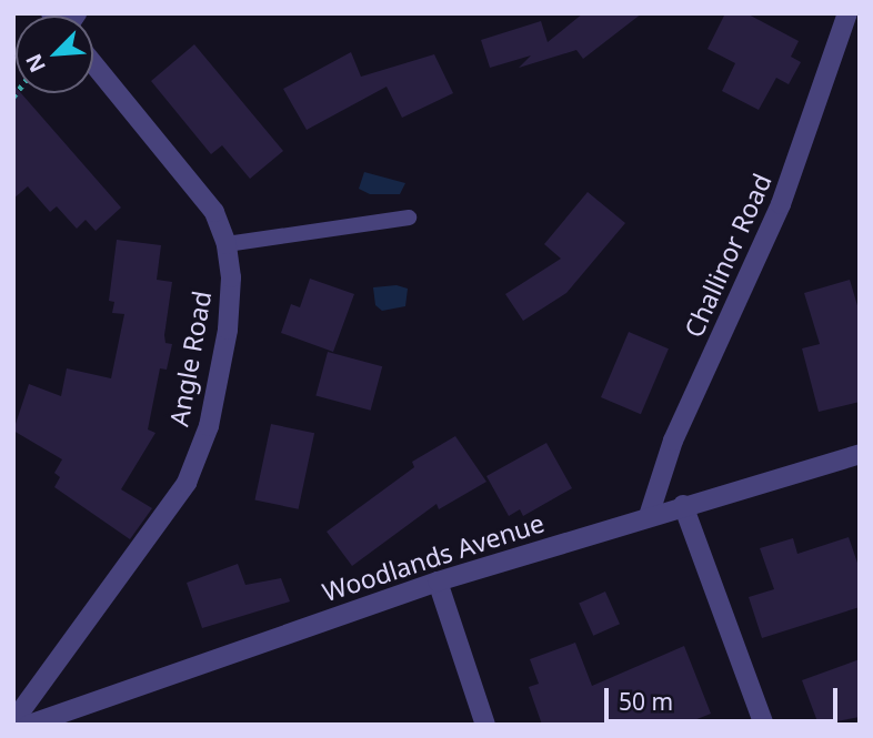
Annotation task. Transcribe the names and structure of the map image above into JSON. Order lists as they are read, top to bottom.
{
  "streets": {
    "street": ["Challinor Road", "Angle Road", "Woodlands Avenue"]
  },
  "crossings": [
    ["Challinor Road", "Woodlands Avenue"]
  ],
  "scale_bar": "50 m",
  "north": "bottom left"
}
